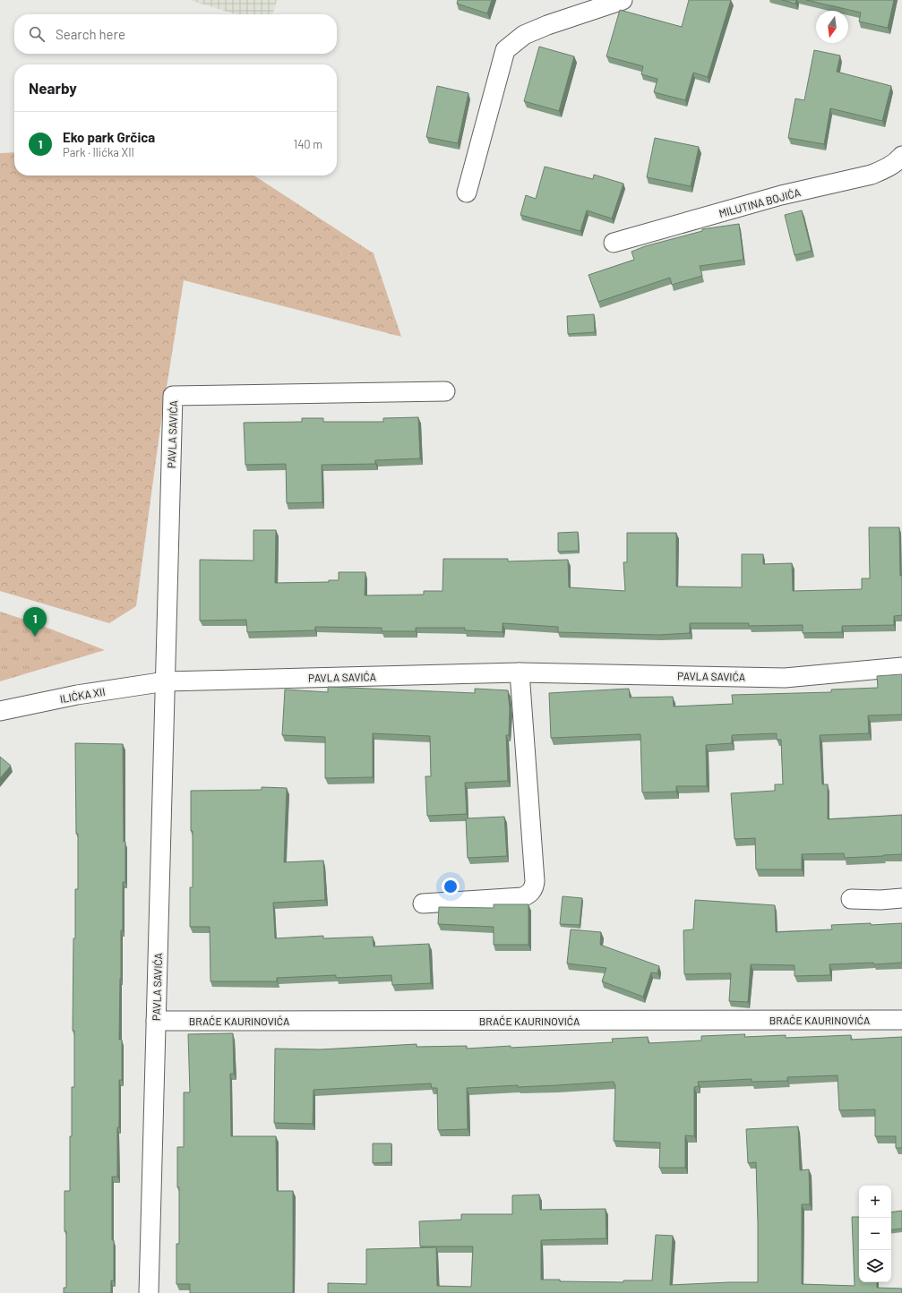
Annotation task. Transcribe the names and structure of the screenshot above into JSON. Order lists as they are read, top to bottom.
{
  "streets": {
    "street": [
      "MILUTINA BOJIĆA",
      "PAVLA SAVIĆA",
      "ILIĆKA XII",
      "BRAĆE KAURINOVIĆA"
    ]
  },
  "crossings": [
    ["PAVLA SAVIĆA", "ILIĆKA XII"],
    ["PAVLA SAVIĆA", "BRAĆE KAURINOVIĆA"]
  ],
  "north": "bottom",
  "page": {
    "search": "Search here",
    "heading": "Nearby",
    "list": [
      {
        "mark": "1",
        "name": "Eko park Grčica",
        "note": "Park · Ilićka XII",
        "value": "140 m"
      }
    ],
    "pins": "1",
    "map_buttons": ["+", "−"]
  }
}
